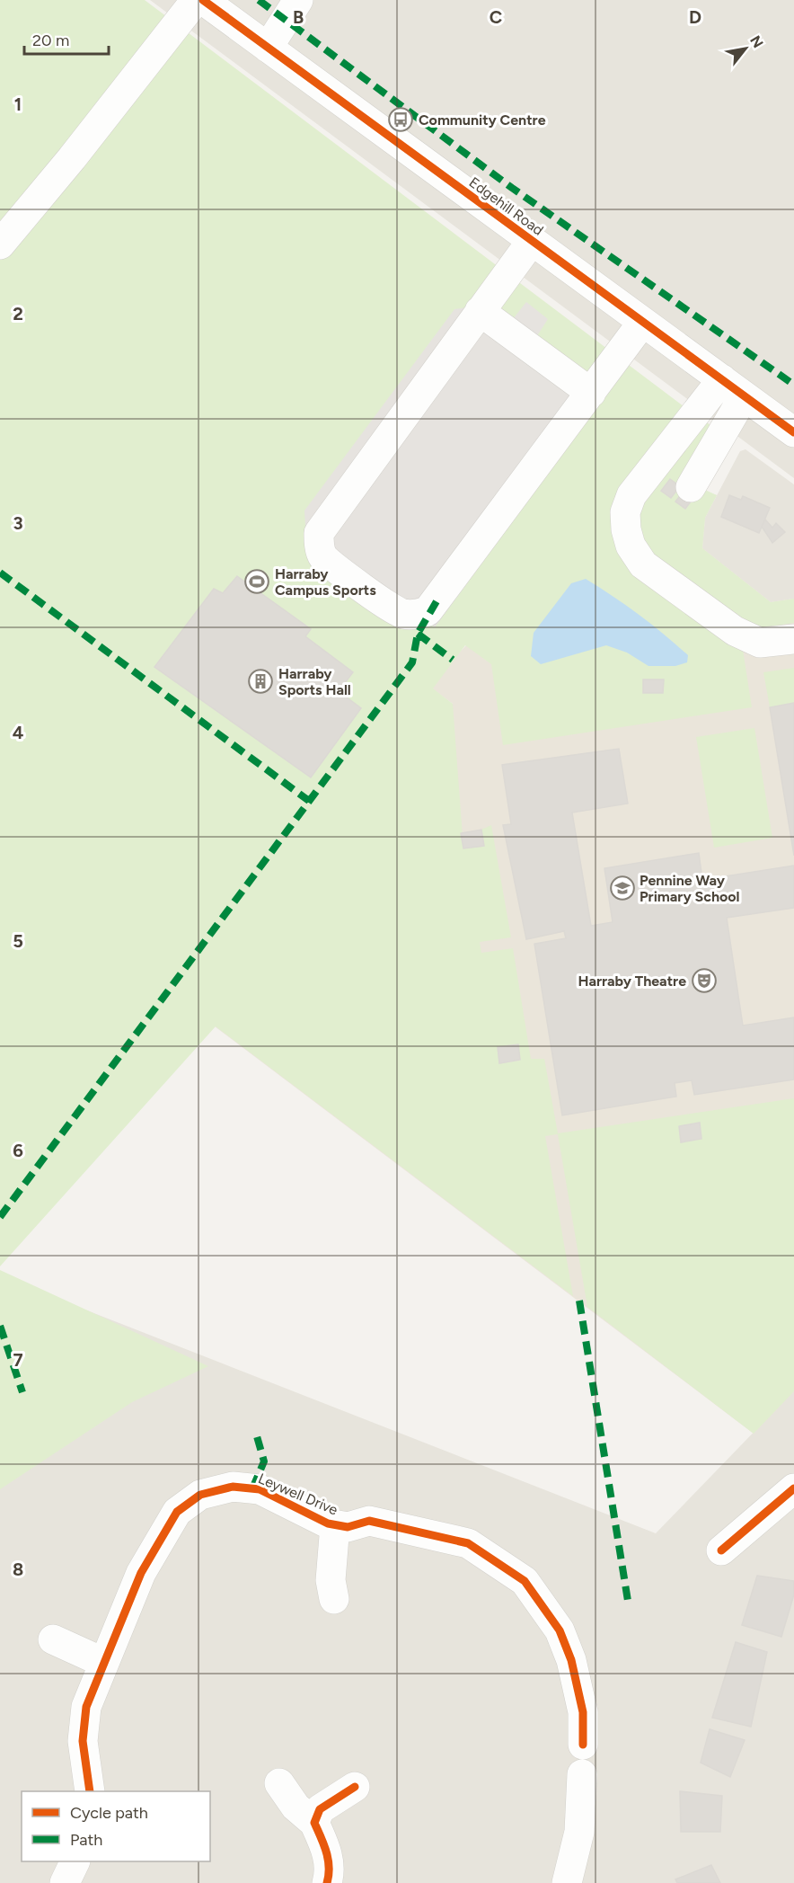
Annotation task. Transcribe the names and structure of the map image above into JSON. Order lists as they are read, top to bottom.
{
  "streets": {
    "street": ["Edgehill Road", "Leywell Drive"]
  },
  "places": {
    "bus stop": ["Community Centre"],
    "sports": ["Harraby Campus Sports"],
    "building": ["Harraby Sports Hall"],
    "school or university": ["Pennine Way Primary School"],
    "theatre": ["Harraby Theatre"]
  },
  "legend": ["Cycle path", "Path"],
  "scale_bar": "20 m",
  "north": "top right",
  "grid": {
    "columns": ["B", "C", "D"],
    "rows": [
      "1",
      "2",
      "3",
      "4",
      "5",
      "6",
      "7",
      "8"
    ]
  }
}
